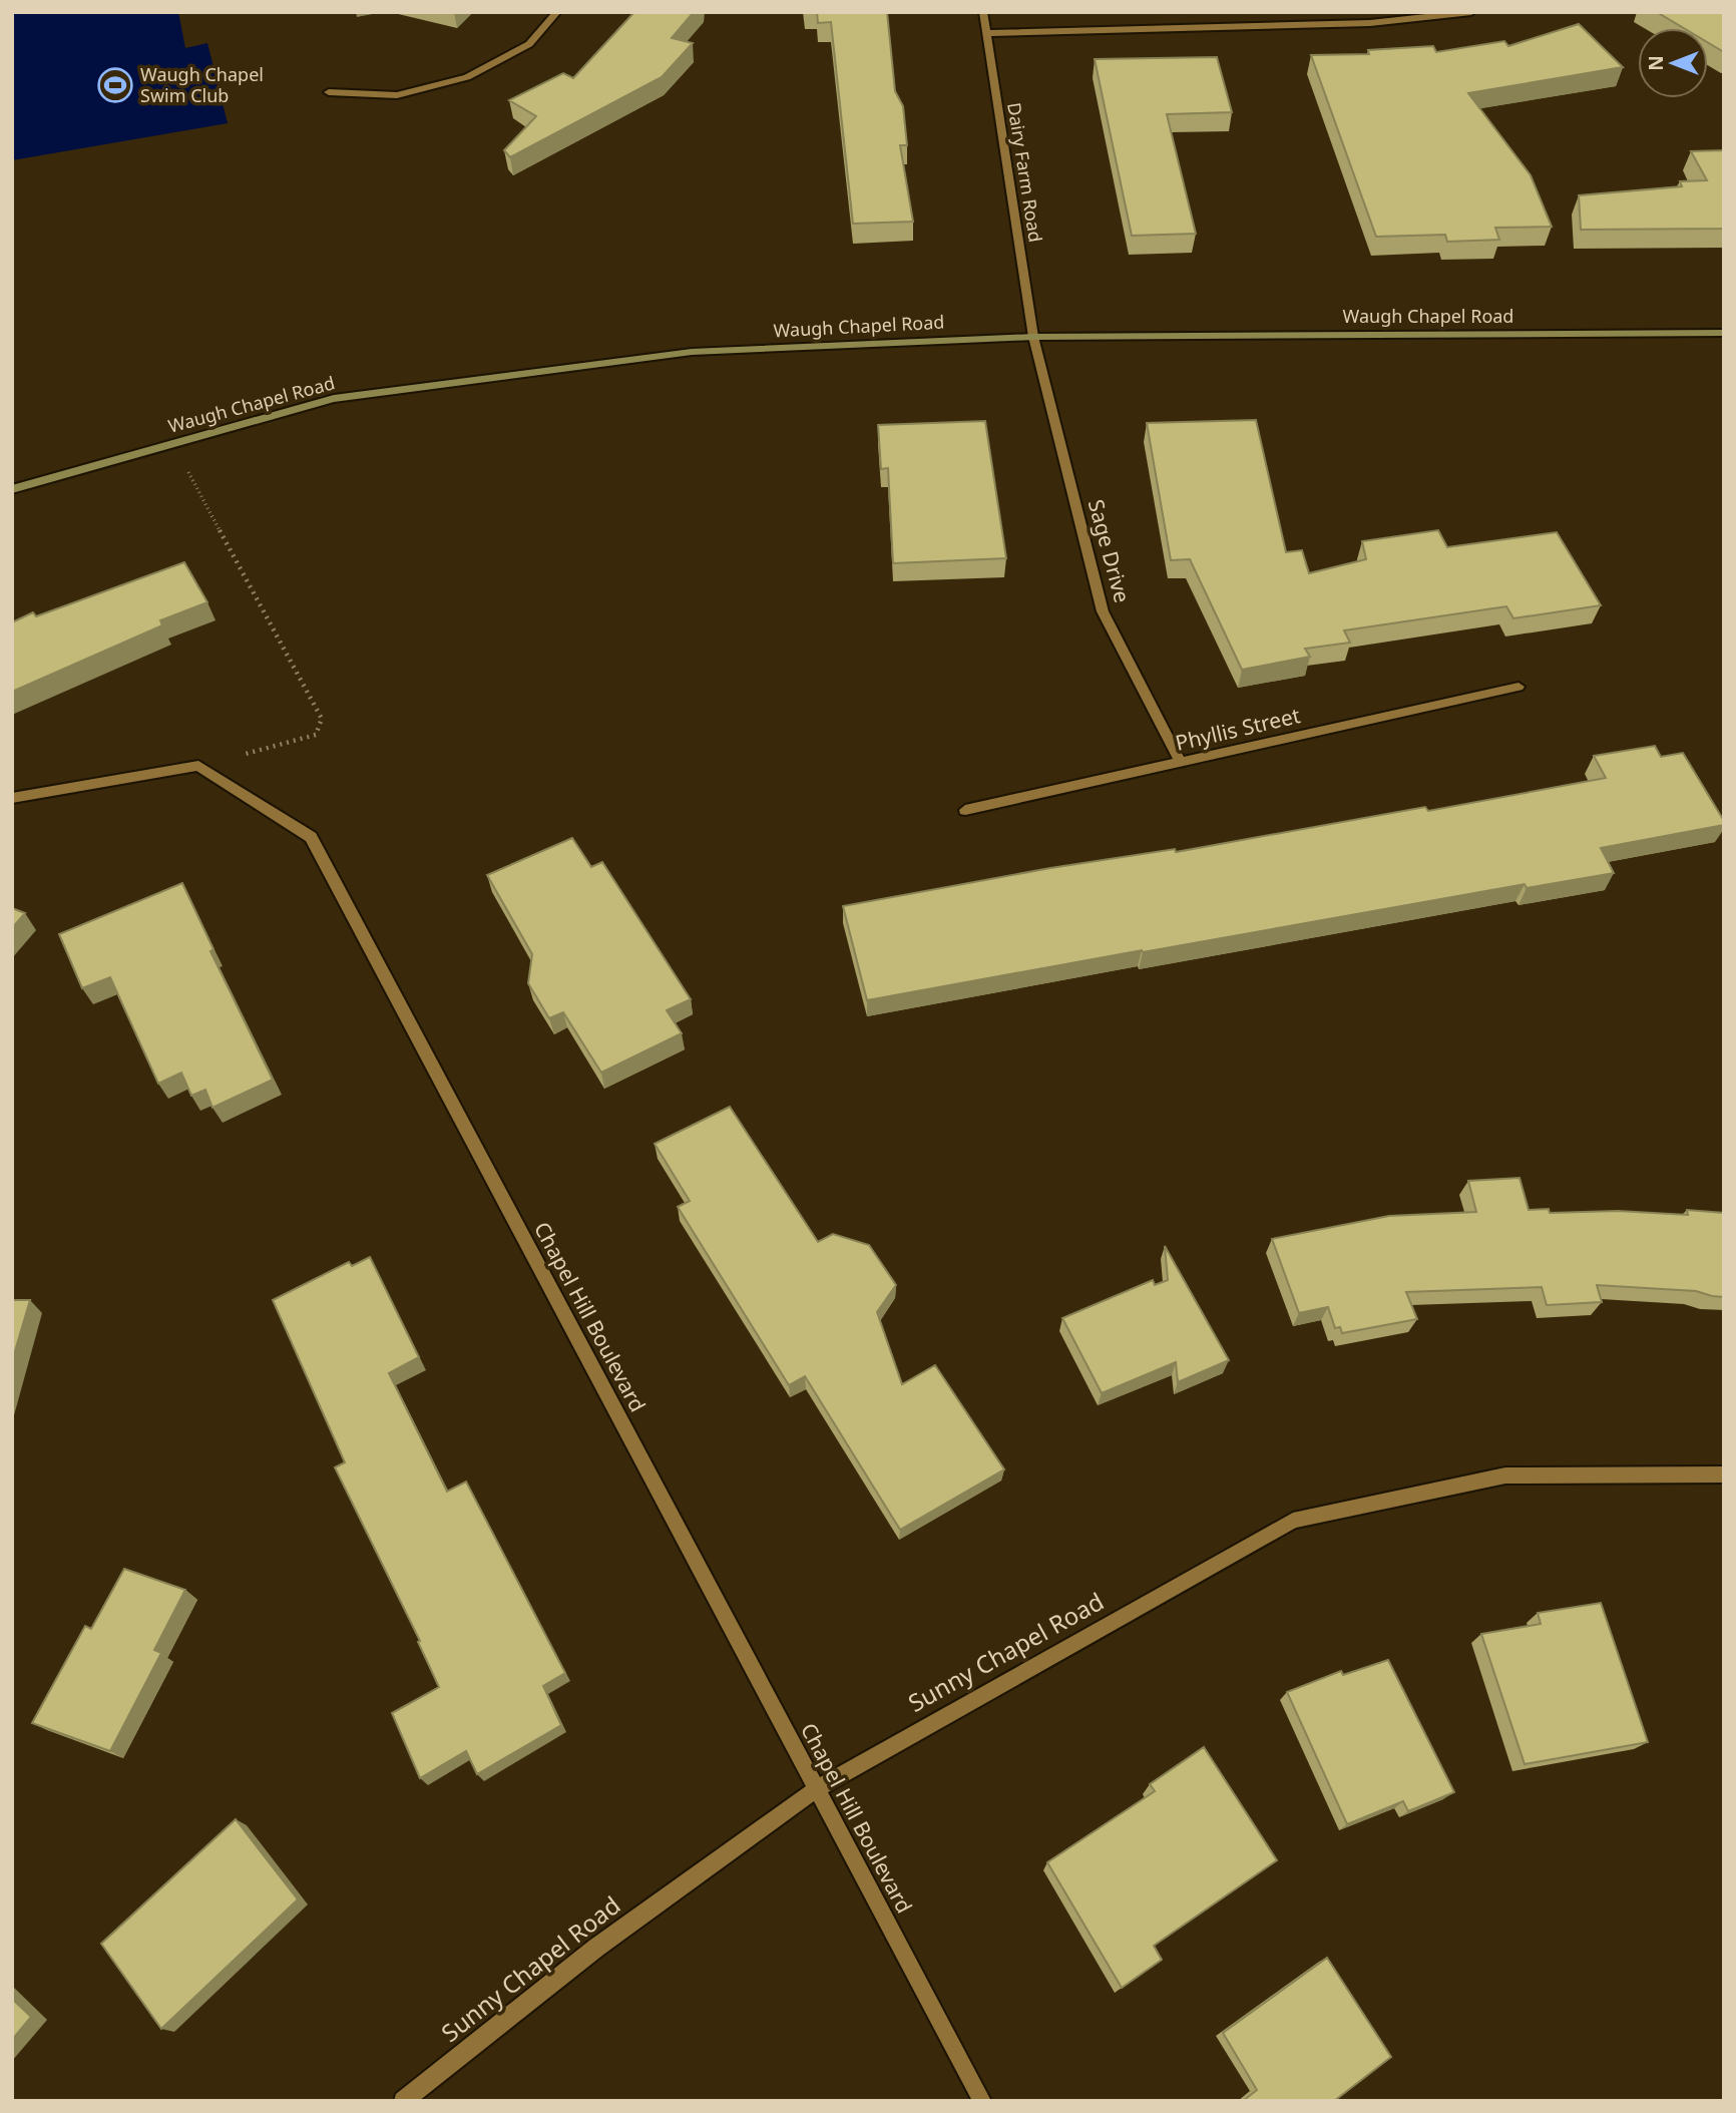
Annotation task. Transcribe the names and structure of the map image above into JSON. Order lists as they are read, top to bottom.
{
  "streets": {
    "main road": ["Waugh Chapel Road"],
    "street": [
      "Dairy Farm Road",
      "Sage Drive",
      "Phyllis Street",
      "Chapel Hill Boulevard",
      "Sunny Chapel Road"
    ]
  },
  "crossings": [
    ["Dairy Farm Road", "Waugh Chapel Road"],
    ["Dairy Farm Road", "Sage Drive"],
    ["Waugh Chapel Road", "Sage Drive"],
    ["Sage Drive", "Phyllis Street"],
    ["Chapel Hill Boulevard", "Sunny Chapel Road"]
  ],
  "places": {
    "sports": ["Waugh Chapel Swim Club"]
  },
  "north": "left"
}
